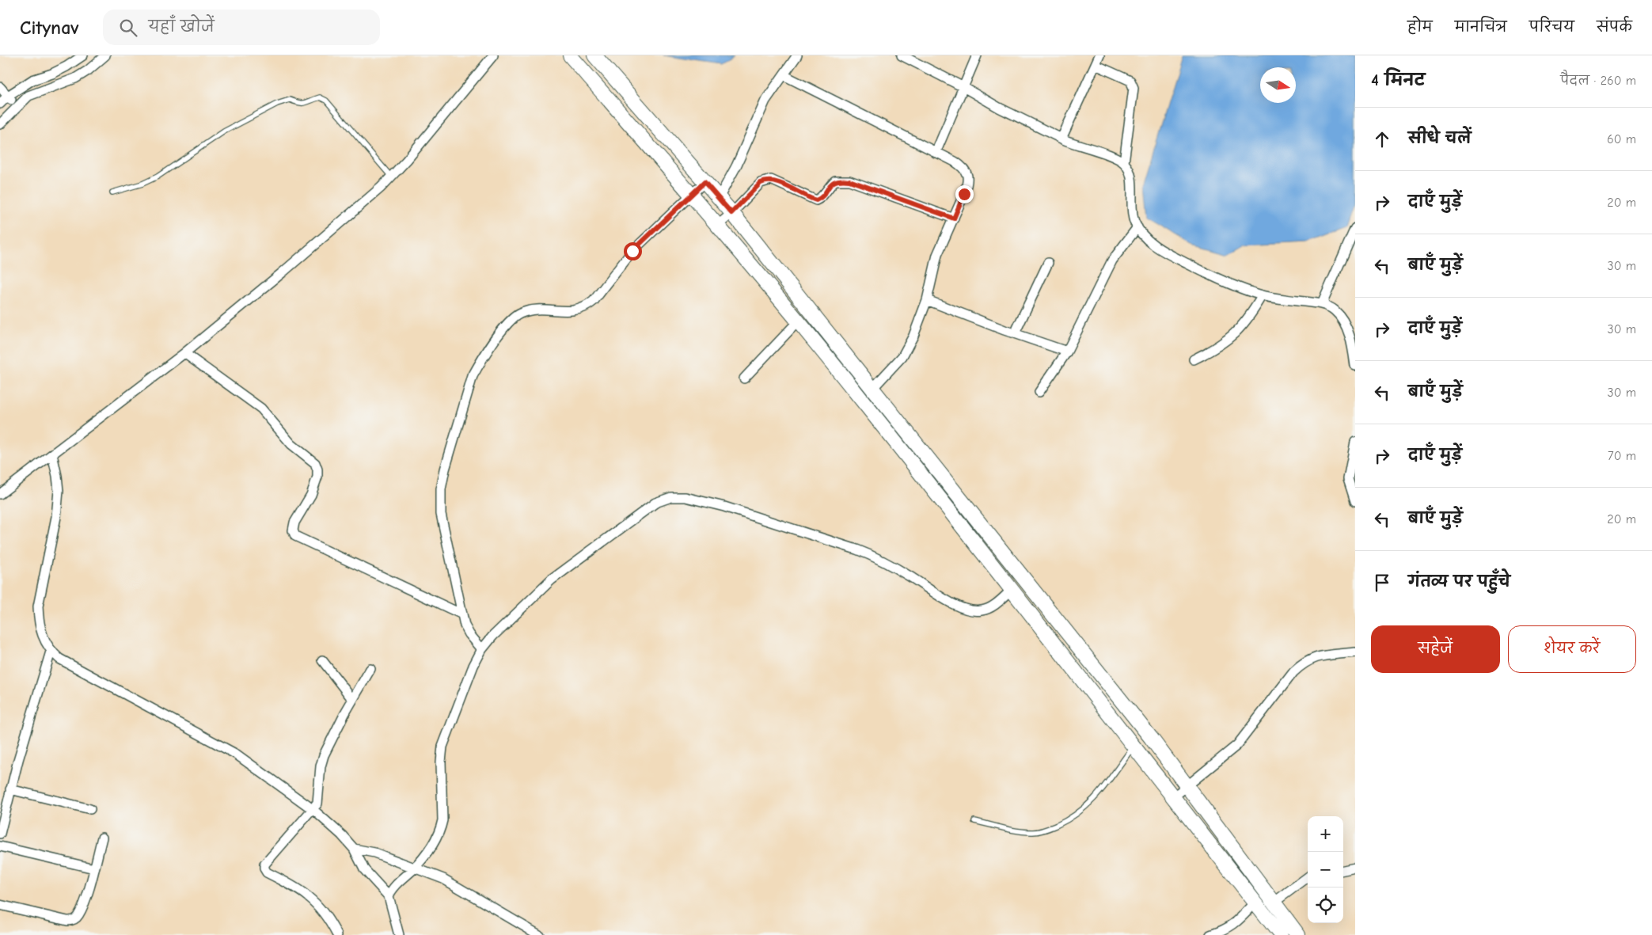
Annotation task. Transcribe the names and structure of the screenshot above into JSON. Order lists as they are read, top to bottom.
{
  "north": "right",
  "page": {
    "header": "Citynav",
    "search": "यहाँ खोजें",
    "nav": [
      "होम",
      "मानचित्र",
      "परिचय",
      "संपर्क"
    ],
    "heading": ["4 मिनट", "पैदल · 260 m"],
    "list": [
      ["सीधे चलें", "60 m"],
      ["दाएँ मुड़ें", "20 m"],
      ["बाएँ मुड़ें", "30 m"],
      ["दाएँ मुड़ें", "30 m"],
      ["बाएँ मुड़ें", "30 m"],
      ["दाएँ मुड़ें", "70 m"],
      ["बाएँ मुड़ें", "20 m"],
      "गंतव्य पर पहुँचे"
    ],
    "buttons": ["सहेजें", "शेयर करें"],
    "map_buttons": ["+", "−"]
  }
}
